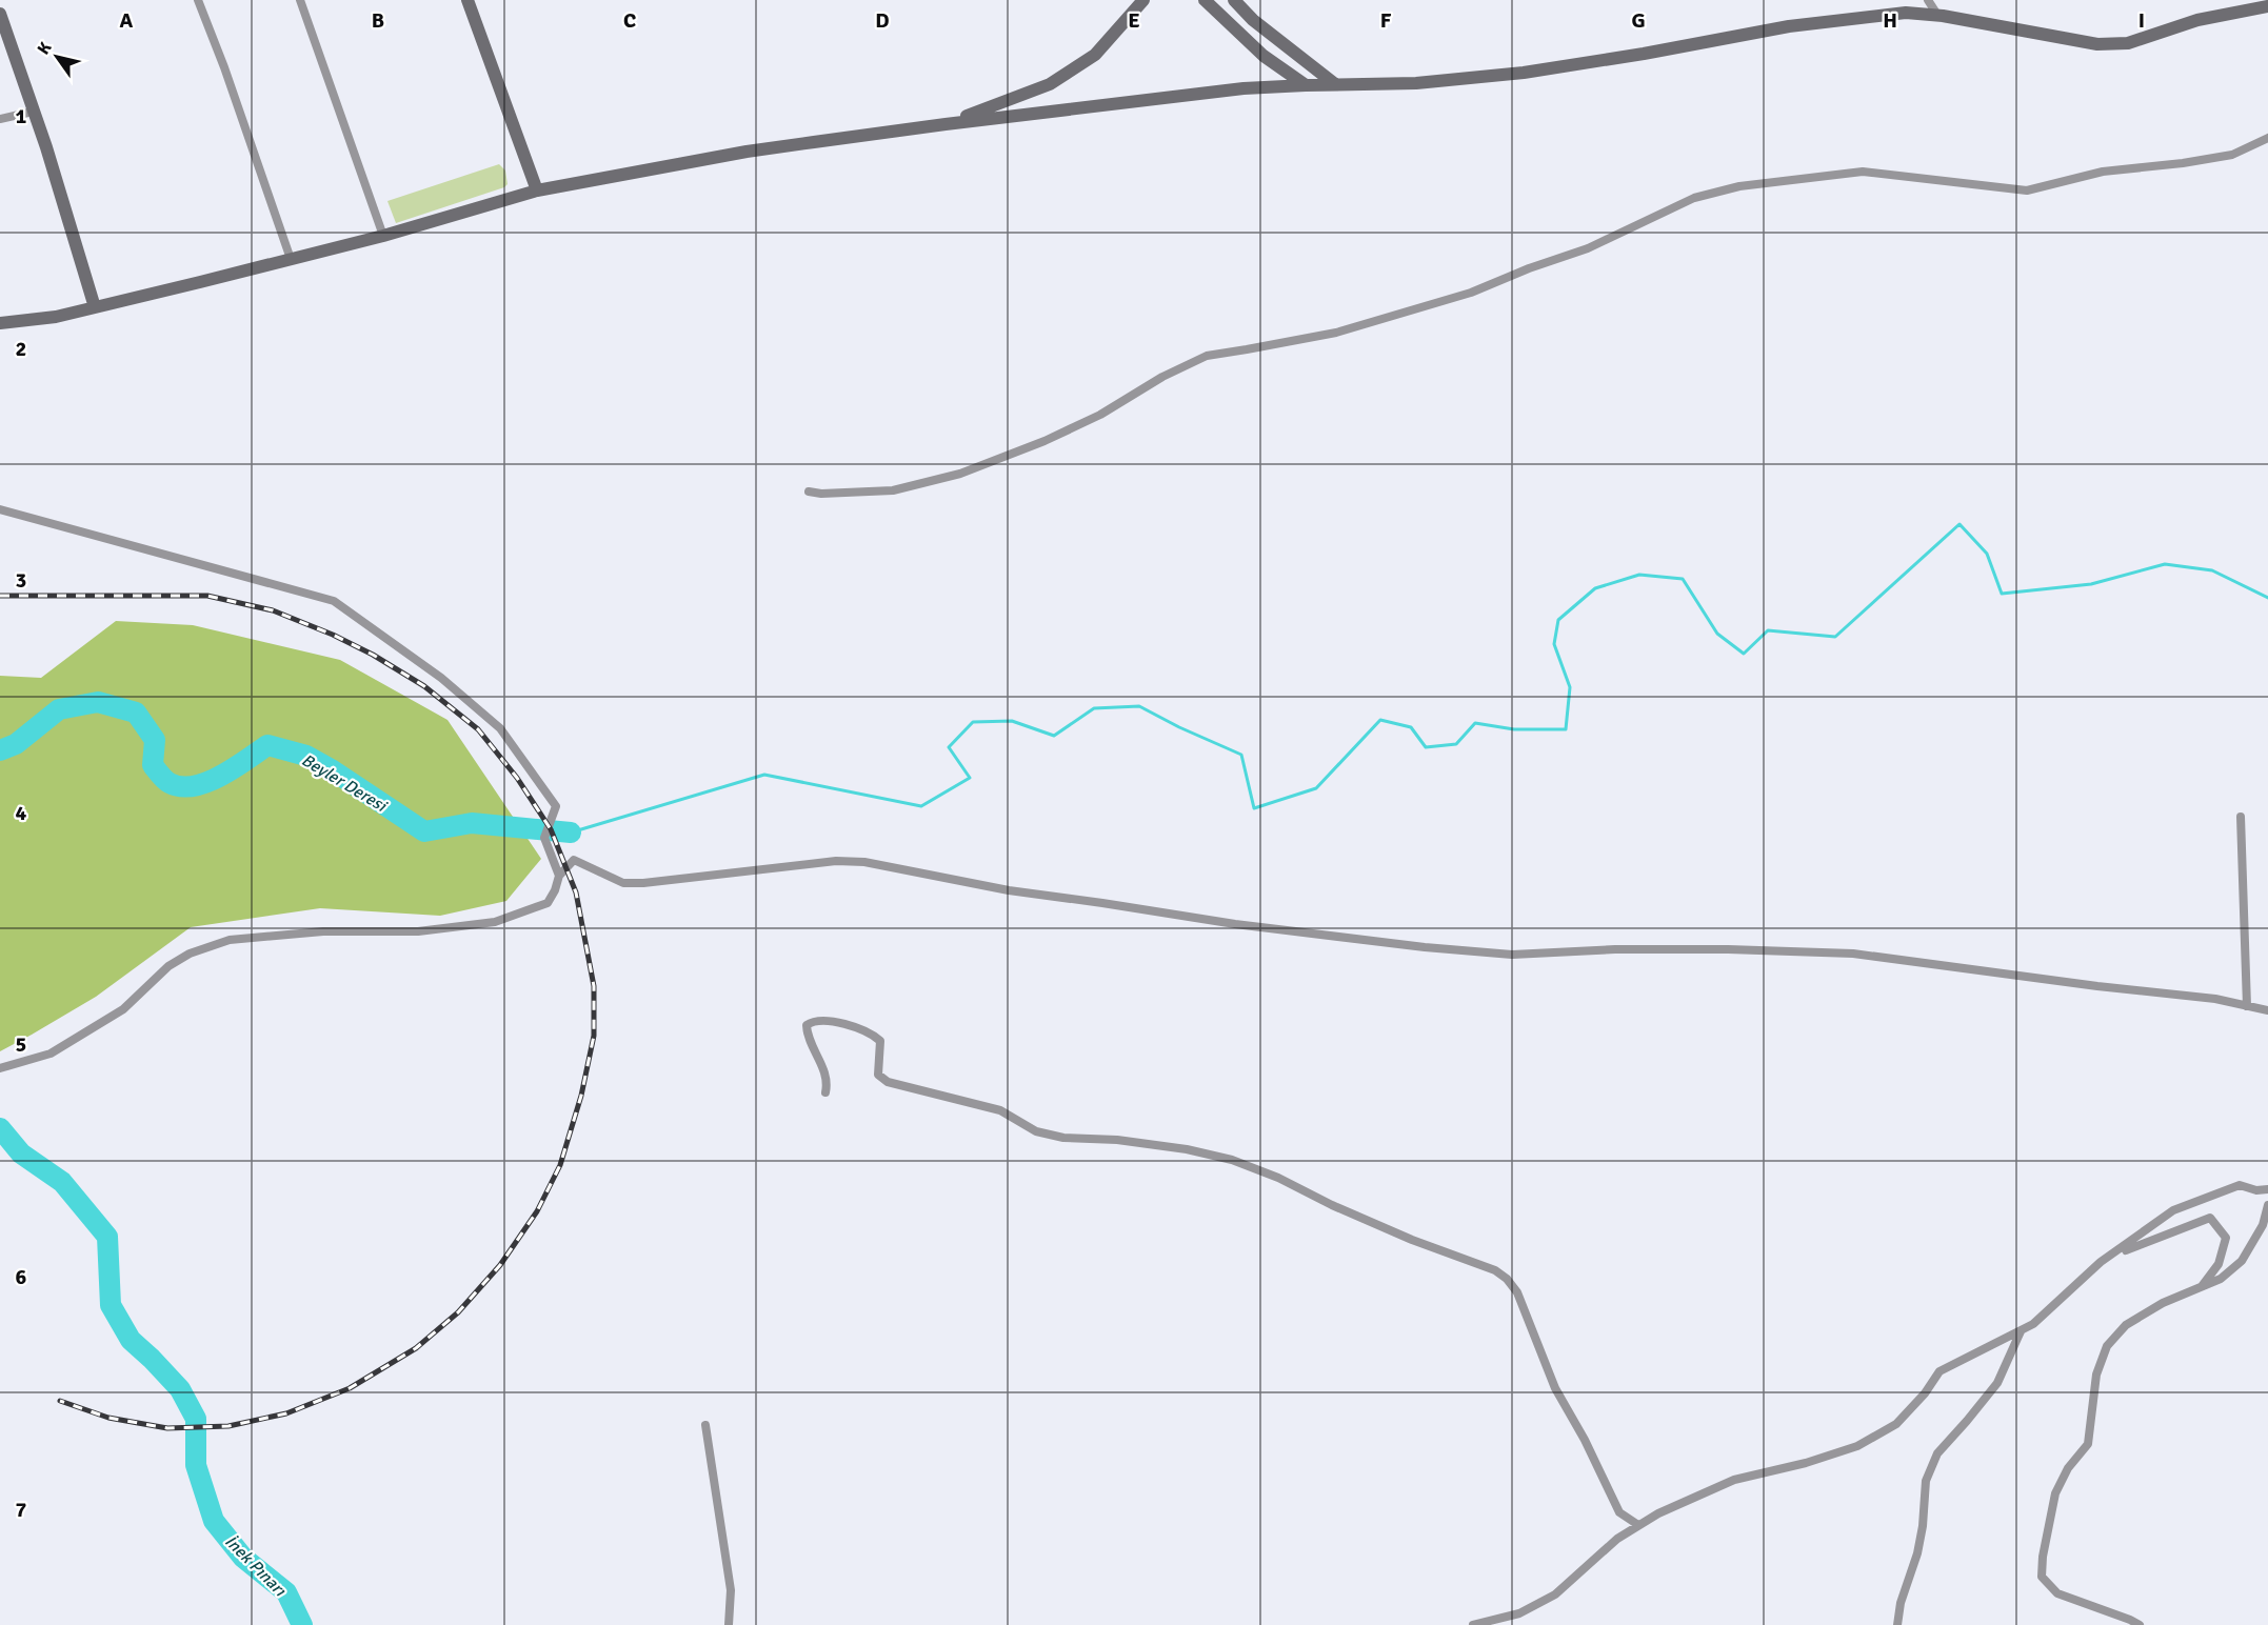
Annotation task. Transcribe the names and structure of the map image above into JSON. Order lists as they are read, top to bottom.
{
  "water": ["Beyler Deresi", "İnek Pınarı"],
  "north": "top left",
  "grid": {
    "columns": [
      "A",
      "B",
      "C",
      "D",
      "E",
      "F",
      "G",
      "H",
      "I"
    ],
    "rows": [
      "1",
      "2",
      "3",
      "4",
      "5",
      "6",
      "7"
    ]
  }
}
